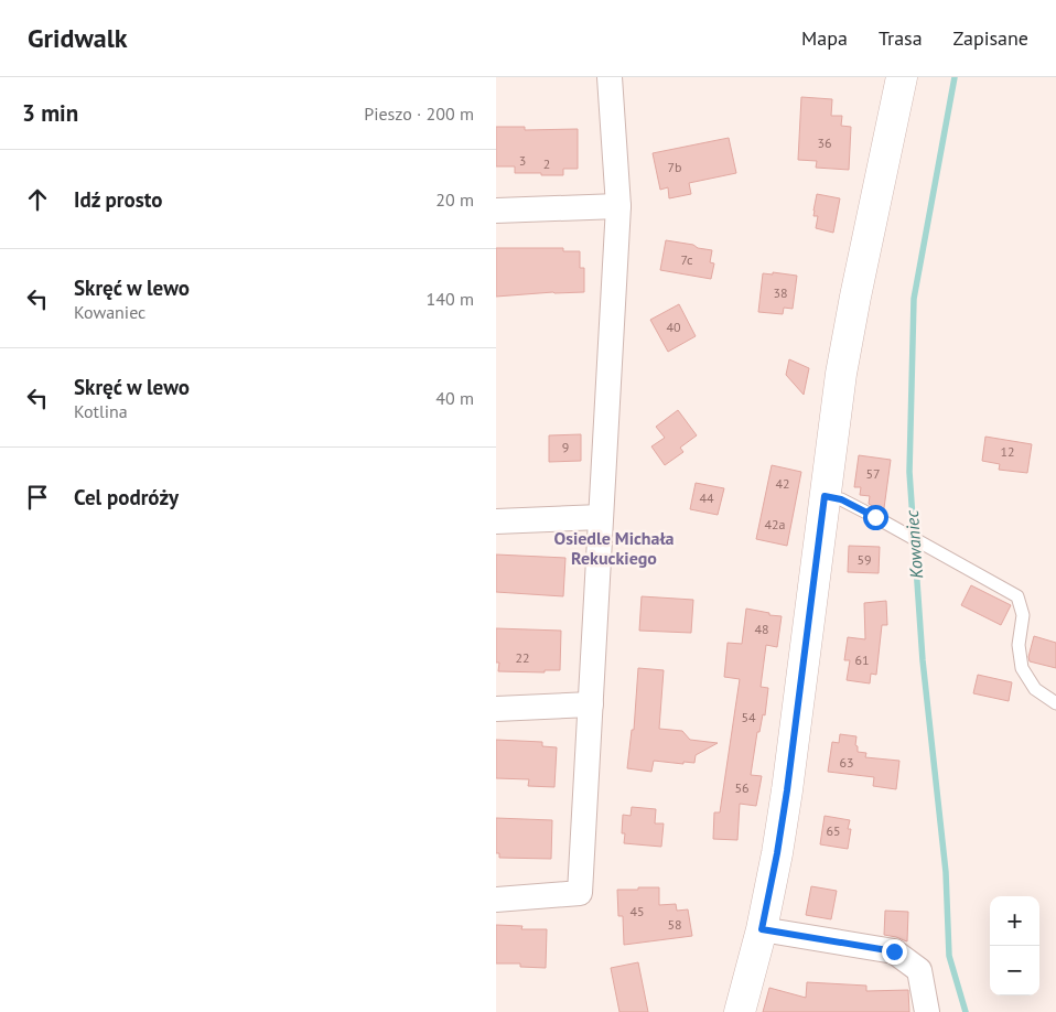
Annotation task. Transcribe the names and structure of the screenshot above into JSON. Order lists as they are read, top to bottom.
{
  "districts": ["Osiedle Michała Rekuckiego"],
  "water": ["Kowaniec"],
  "house_numbers": [
    "36",
    "3",
    "2",
    "7b",
    "7c",
    "38",
    "40",
    "9",
    "12",
    "57",
    "42",
    "44",
    "42a",
    "59",
    "48",
    "22",
    "61",
    "54",
    "63",
    "56",
    "65",
    "45",
    "58"
  ],
  "page": {
    "header": "Gridwalk",
    "nav": ["Mapa", "Trasa", "Zapisane"],
    "heading": ["3 min", "Pieszo · 200 m"],
    "list": [
      ["Idź prosto", "20 m"],
      ["Skręć w lewo", "Kowaniec", "140 m"],
      ["Skręć w lewo", "Kotlina", "40 m"],
      "Cel podróży"
    ],
    "map_buttons": ["+", "−"]
  }
}
